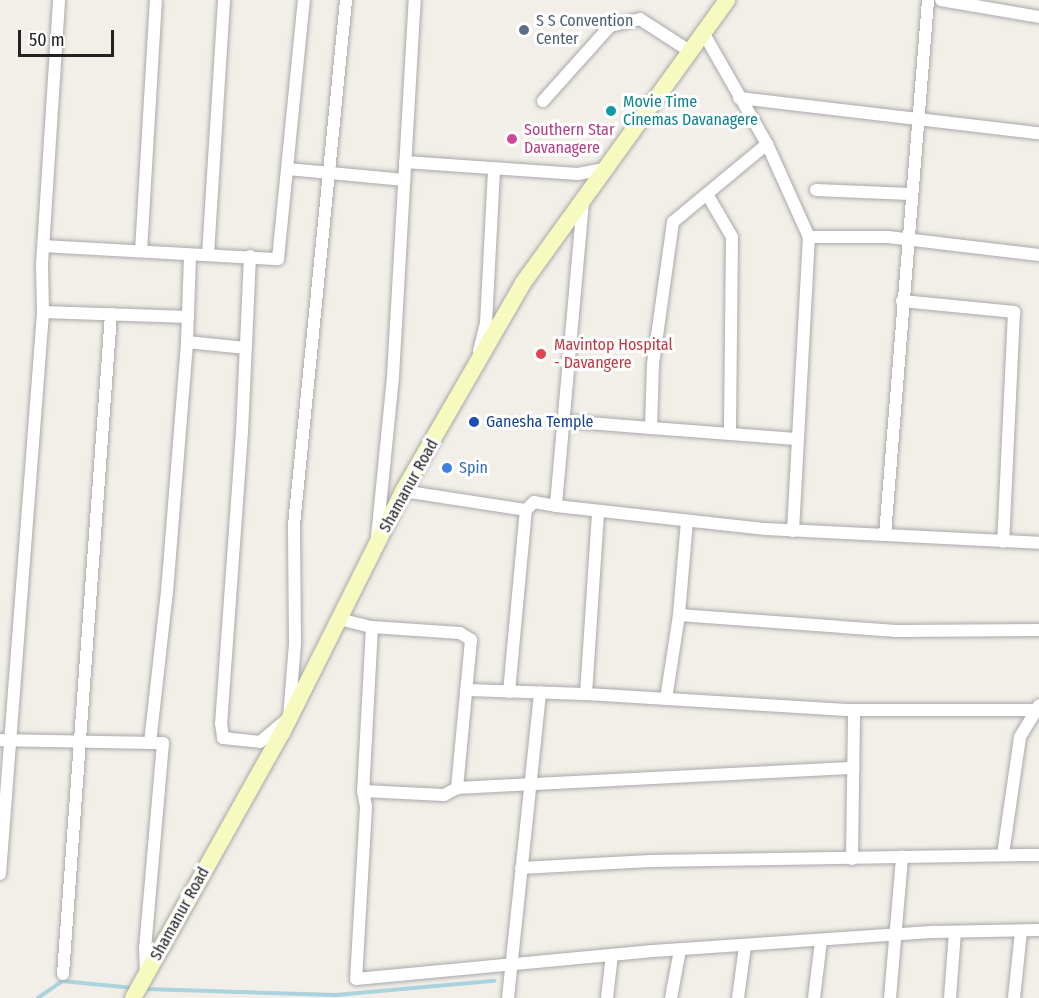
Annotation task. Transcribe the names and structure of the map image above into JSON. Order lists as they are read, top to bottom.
{
  "streets": {
    "main road": ["Shamanur Road"]
  },
  "places": [
    "S S Convention Center",
    "Movie Time Cinemas Davanagere",
    "Southern Star Davanagere",
    "Mavintop Hospital - Davangere",
    "Ganesha Temple",
    "Spin"
  ],
  "scale_bar": "50 m"
}
